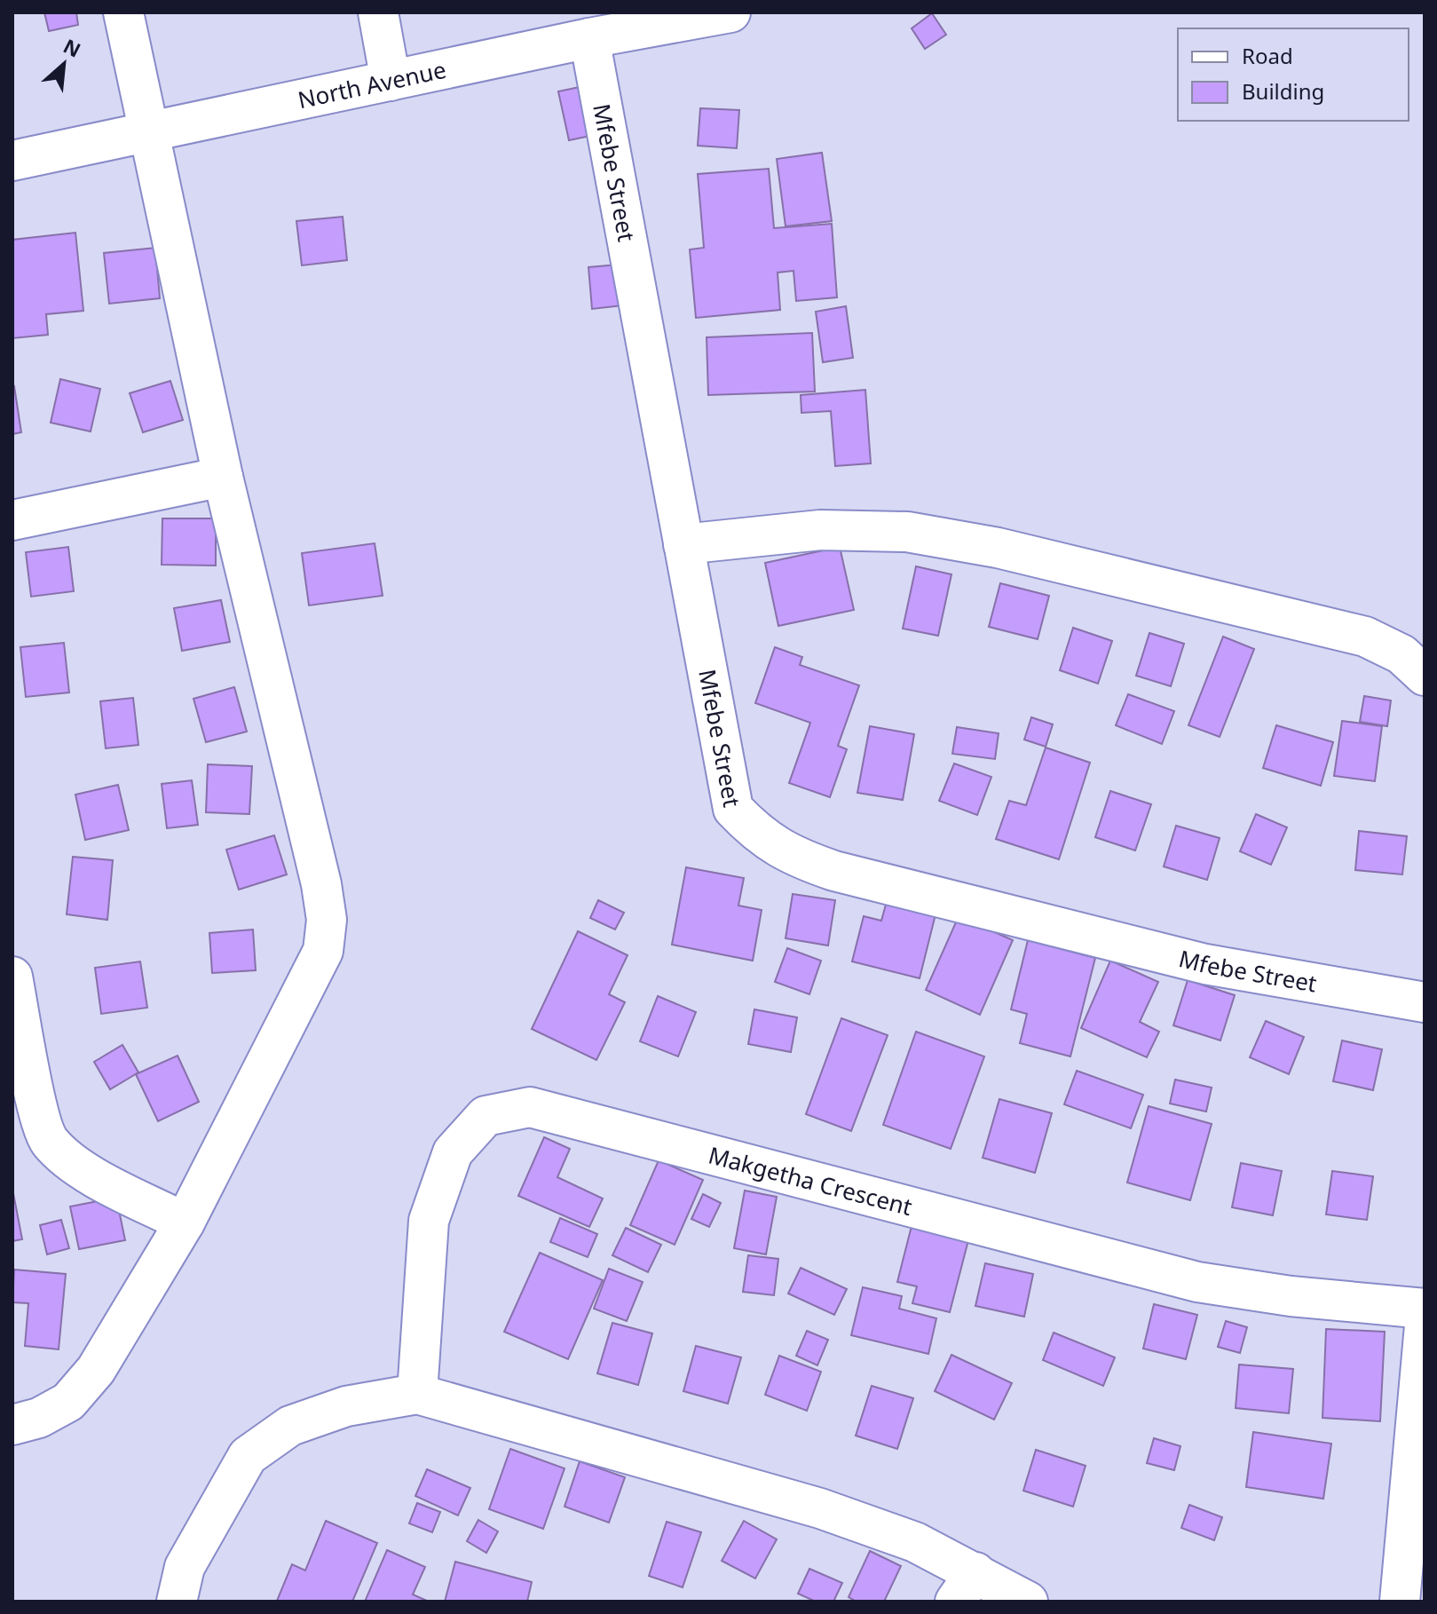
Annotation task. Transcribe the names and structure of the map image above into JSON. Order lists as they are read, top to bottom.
{
  "streets": {
    "street": ["North Avenue", "Mfebe Street", "Makgetha Crescent"]
  },
  "crossings": [
    ["North Avenue", "Mfebe Street"]
  ],
  "legend": ["Road", "Building"],
  "north": "top right"
}
